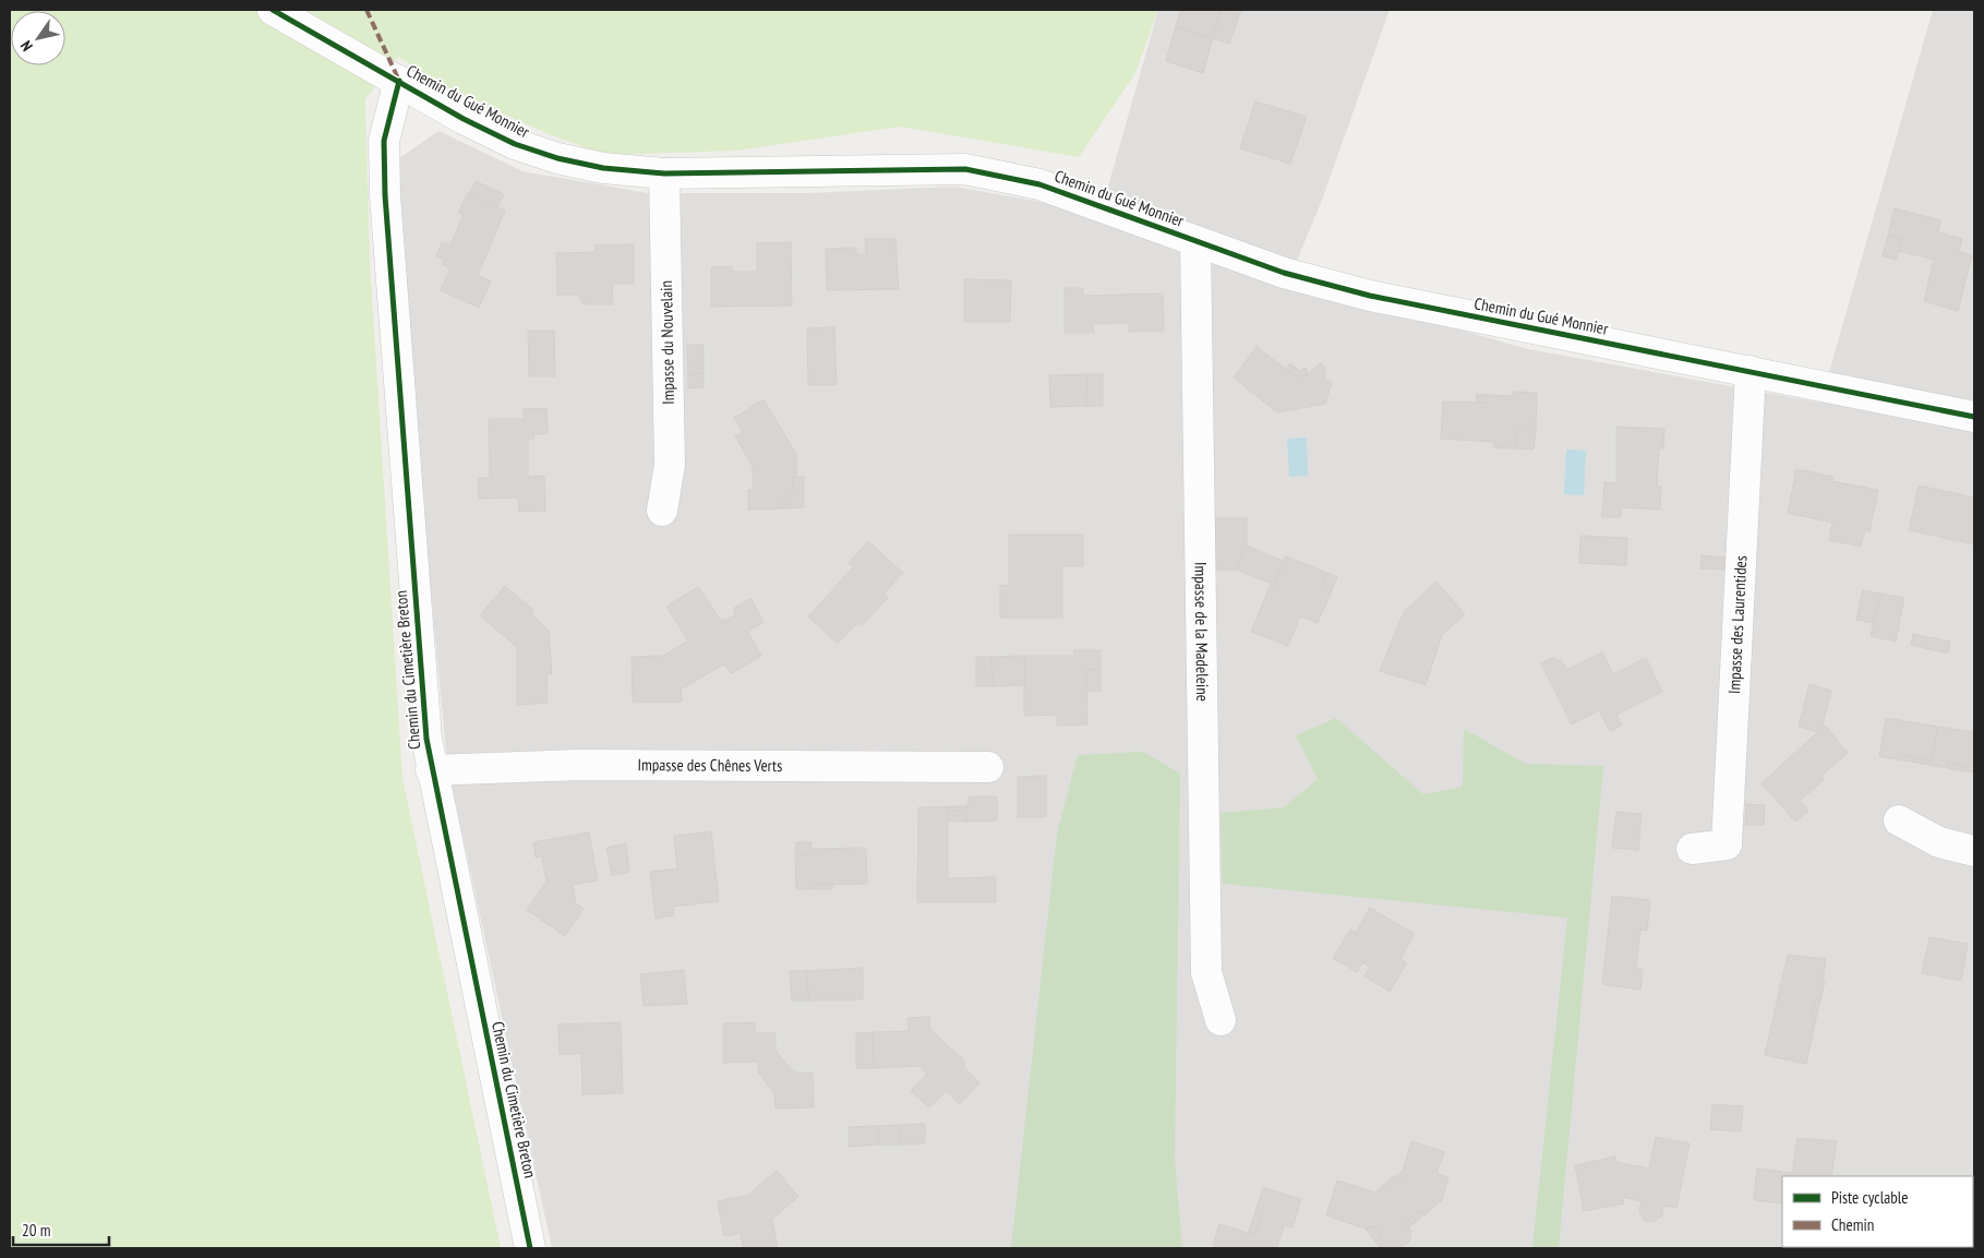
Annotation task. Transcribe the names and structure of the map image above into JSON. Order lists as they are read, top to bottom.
{
  "streets": {
    "street": [
      "Chemin du Gué Monnier",
      "Impasse du Nouvelain",
      "Impasse des Laurentides",
      "Impasse de la Madeleine",
      "Chemin du Cimetière Breton",
      "Impasse des Chênes Verts"
    ]
  },
  "crossings": [
    ["Chemin du Gué Monnier", "Impasse du Nouvelain"],
    ["Chemin du Gué Monnier", "Impasse des Laurentides"],
    ["Chemin du Gué Monnier", "Impasse de la Madeleine"],
    ["Chemin du Gué Monnier", "Chemin du Cimetière Breton"],
    ["Chemin du Cimetière Breton", "Impasse des Chênes Verts"]
  ],
  "legend": ["Piste cyclable", "Chemin"],
  "scale_bar": "20 m",
  "north": "bottom left"
}
